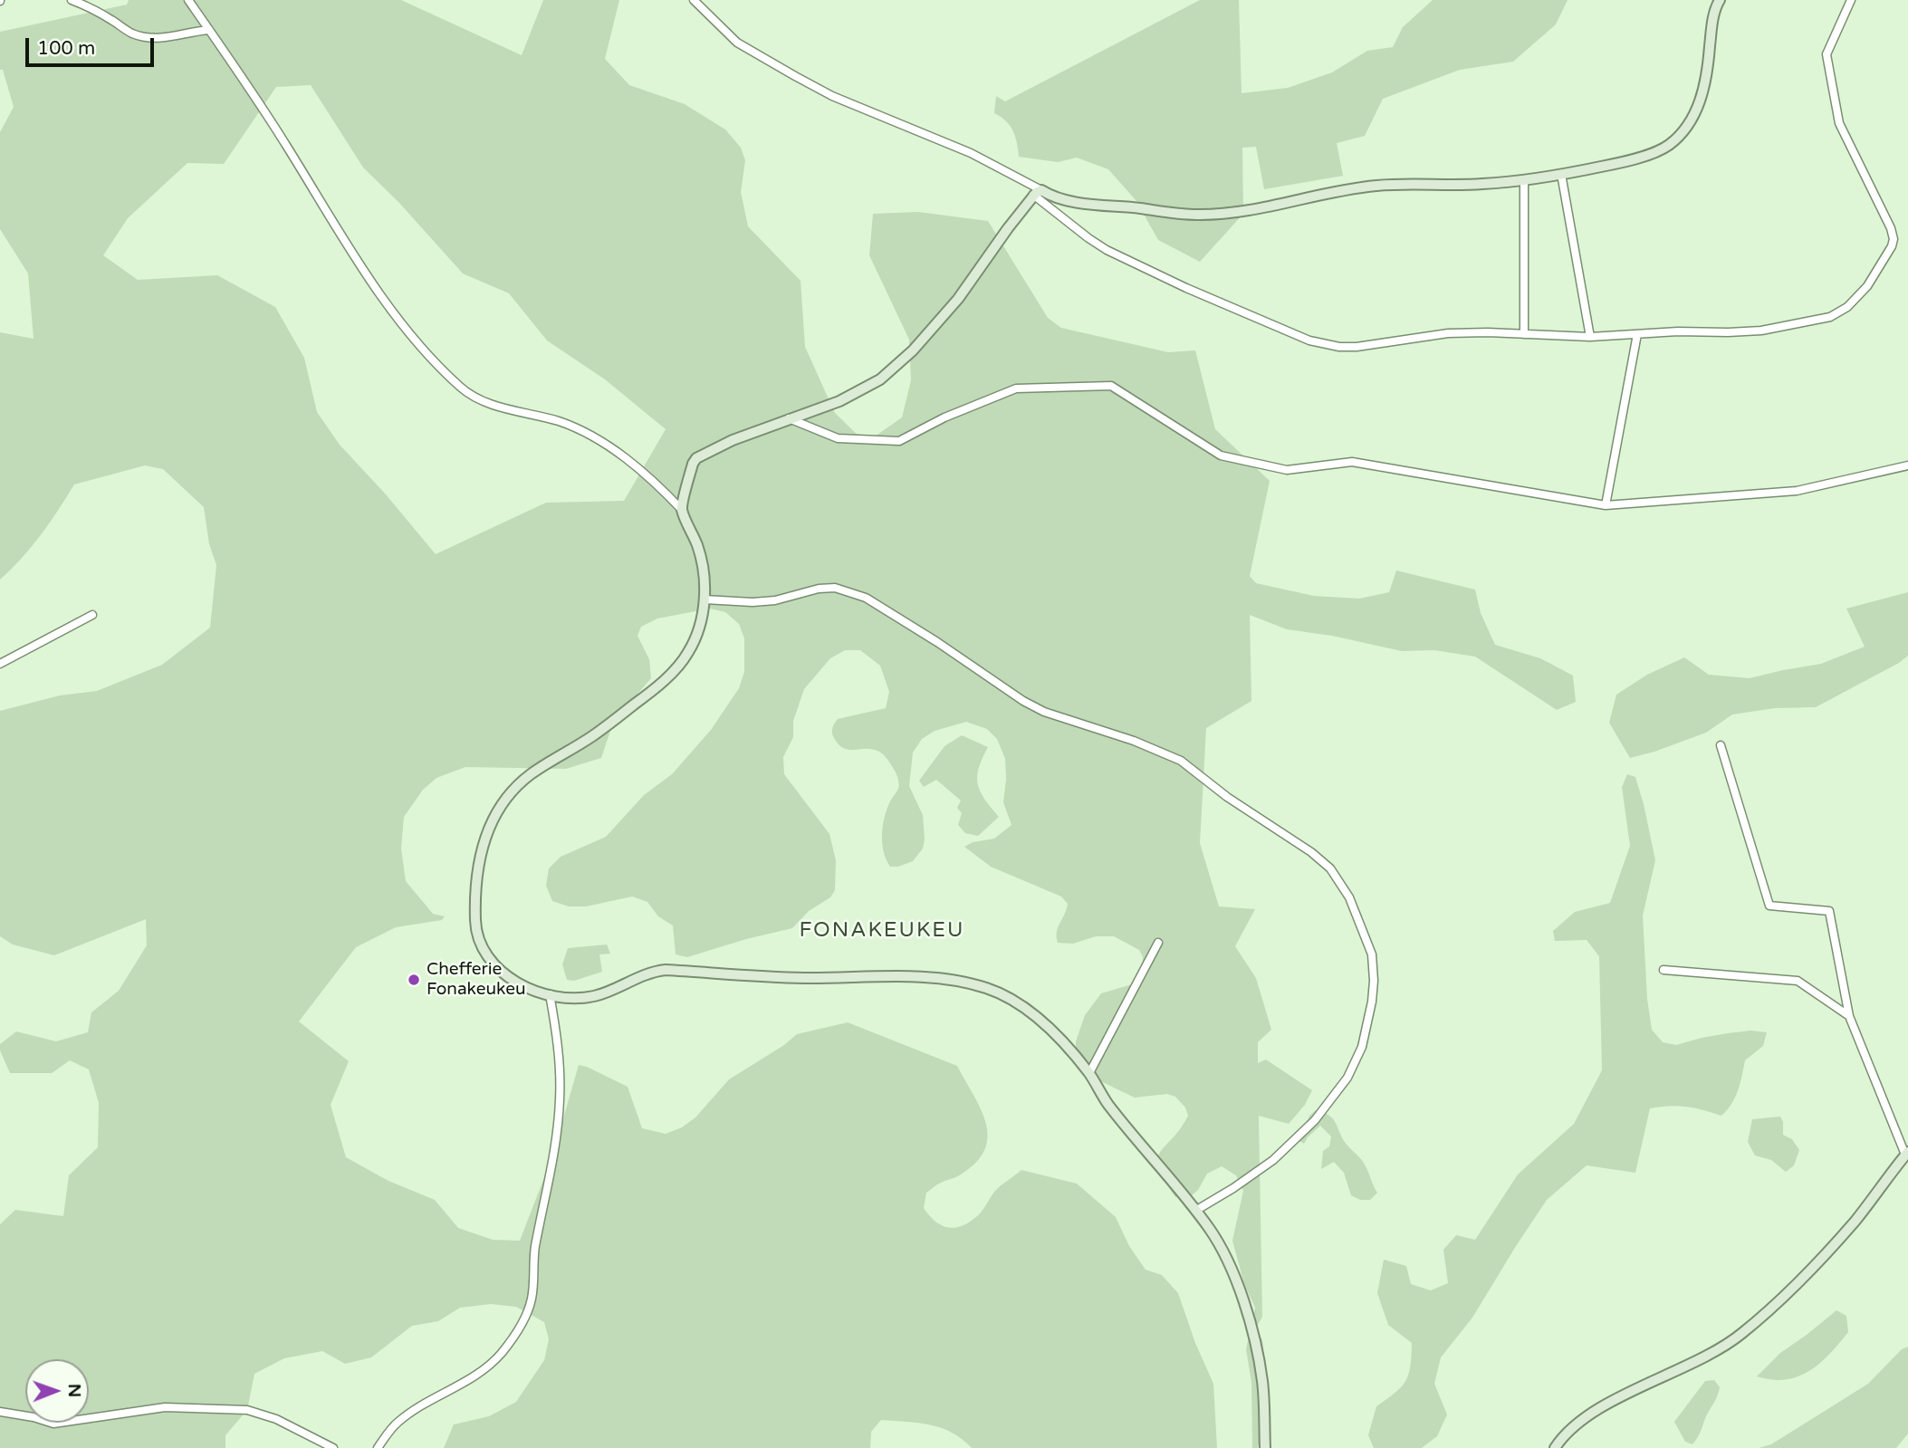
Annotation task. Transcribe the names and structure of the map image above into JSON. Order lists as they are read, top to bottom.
{
  "districts": ["FONAKEUKEU"],
  "places": ["Chefferie Fonakeukeu"],
  "scale_bar": "100 m",
  "north": "right"
}
